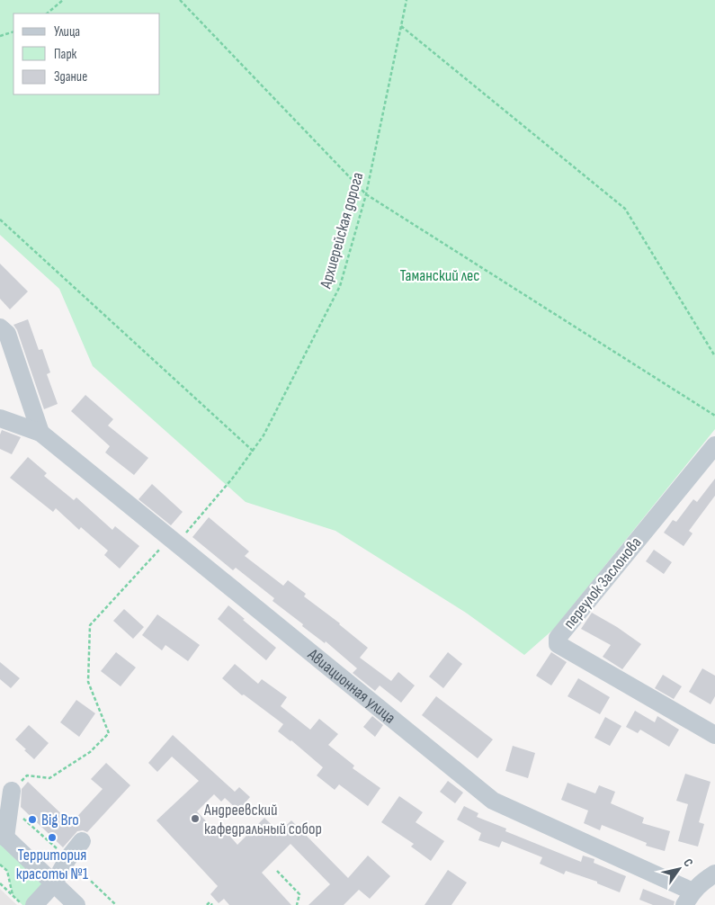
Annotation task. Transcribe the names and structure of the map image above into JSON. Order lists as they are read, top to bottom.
{
  "streets": {
    "street": ["переулок Заслонова", "Авиационная улица"],
    "path": ["Архиерейская дорога"]
  },
  "crossings": [
    ["Архиерейская дорога", "Авиационная улица"]
  ],
  "parks": ["Таманский лес"],
  "places": ["Андреевский кафедральный собор", "Big Bro", "Территория красоты №1"],
  "legend": ["Улица", "Парк", "Здание"],
  "north": "top right"
}
